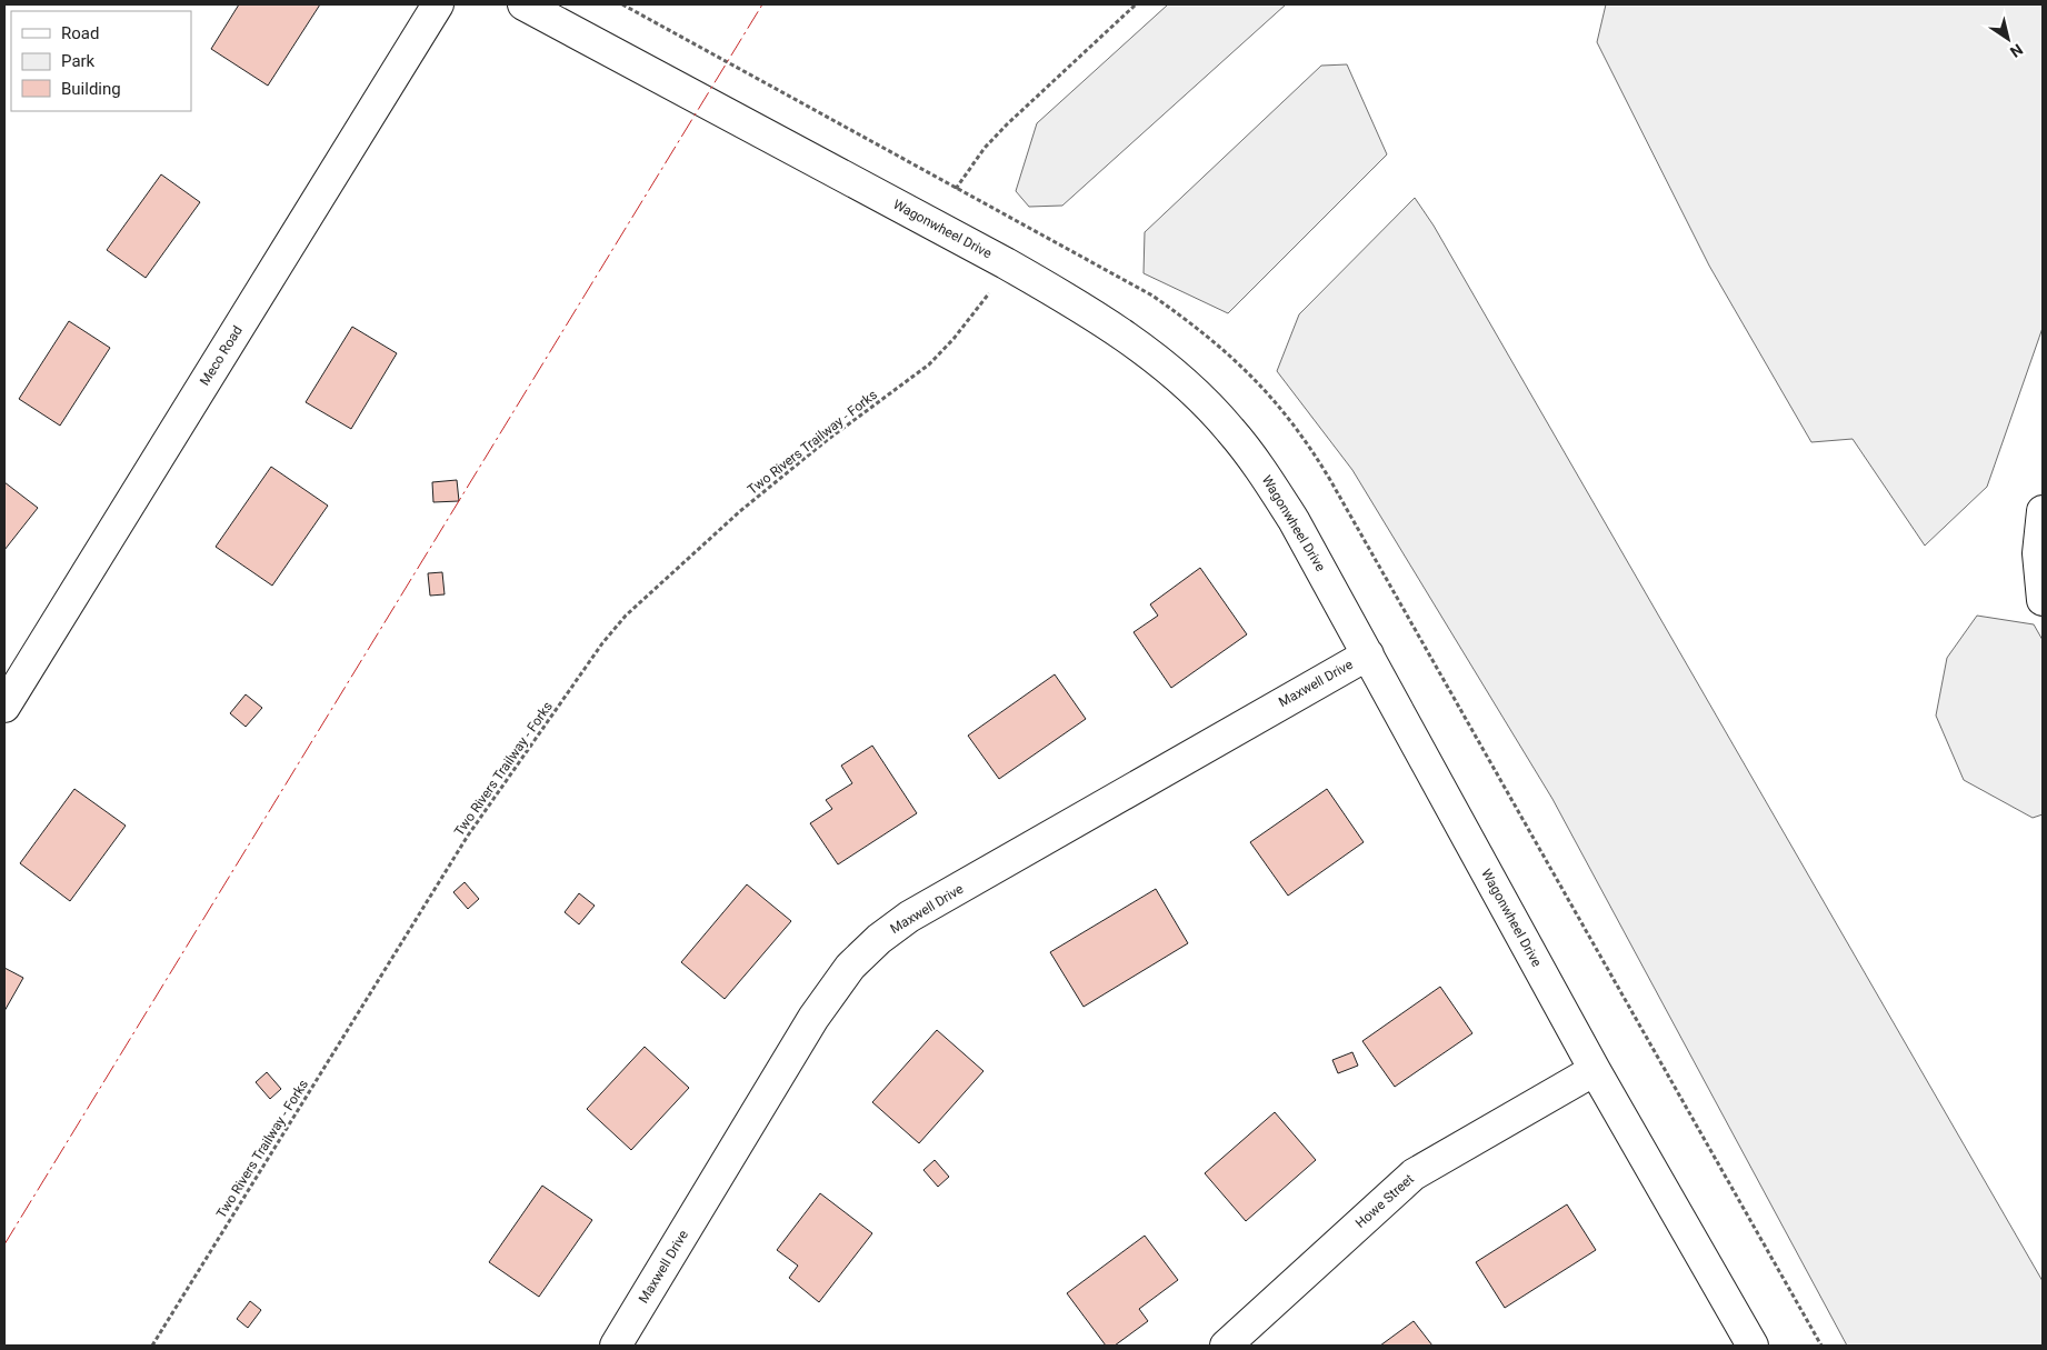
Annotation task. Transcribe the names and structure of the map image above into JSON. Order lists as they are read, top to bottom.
{
  "streets": {
    "street": [
      "Wagonwheel Drive",
      "Meco Road",
      "Maxwell Drive",
      "Howe Street"
    ],
    "path": ["Two Rivers Trailway - Forks"]
  },
  "crossings": [
    ["Wagonwheel Drive", "Maxwell Drive"],
    ["Wagonwheel Drive", "Howe Street"]
  ],
  "legend": ["Road", "Park", "Building"],
  "north": "bottom right"
}
